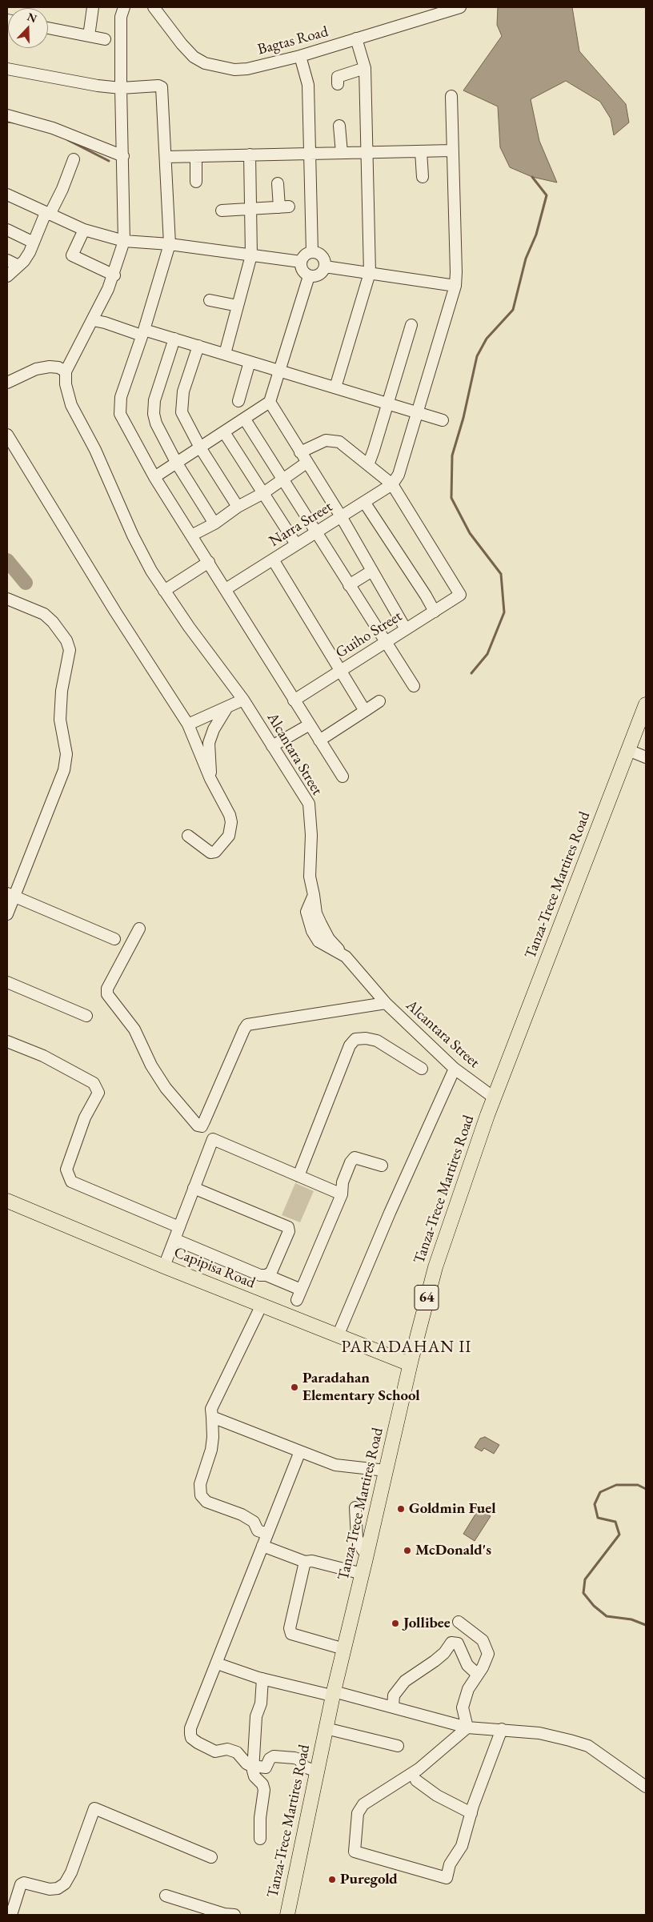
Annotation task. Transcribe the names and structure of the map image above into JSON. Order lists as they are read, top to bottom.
{
  "streets": {
    "main road": ["Tanza-Trece Martires Road", "Capipisa Road", "64"],
    "street": [
      "Bagtas Road",
      "Narra Street",
      "Guiho Street",
      "Alcantara Street"
    ]
  },
  "crossings": [
    ["Narra Street", "Guiho Street"],
    ["Alcantara Street", "Tanza-Trece Martires Road"],
    ["Tanza-Trece Martires Road", "Capipisa Road"]
  ],
  "districts": ["PARADAHAN II"],
  "places": [
    "Paradahan Elementary School",
    "Goldmin Fuel",
    "McDonald's",
    "Jollibee",
    "Puregold"
  ],
  "north": "top"
}
